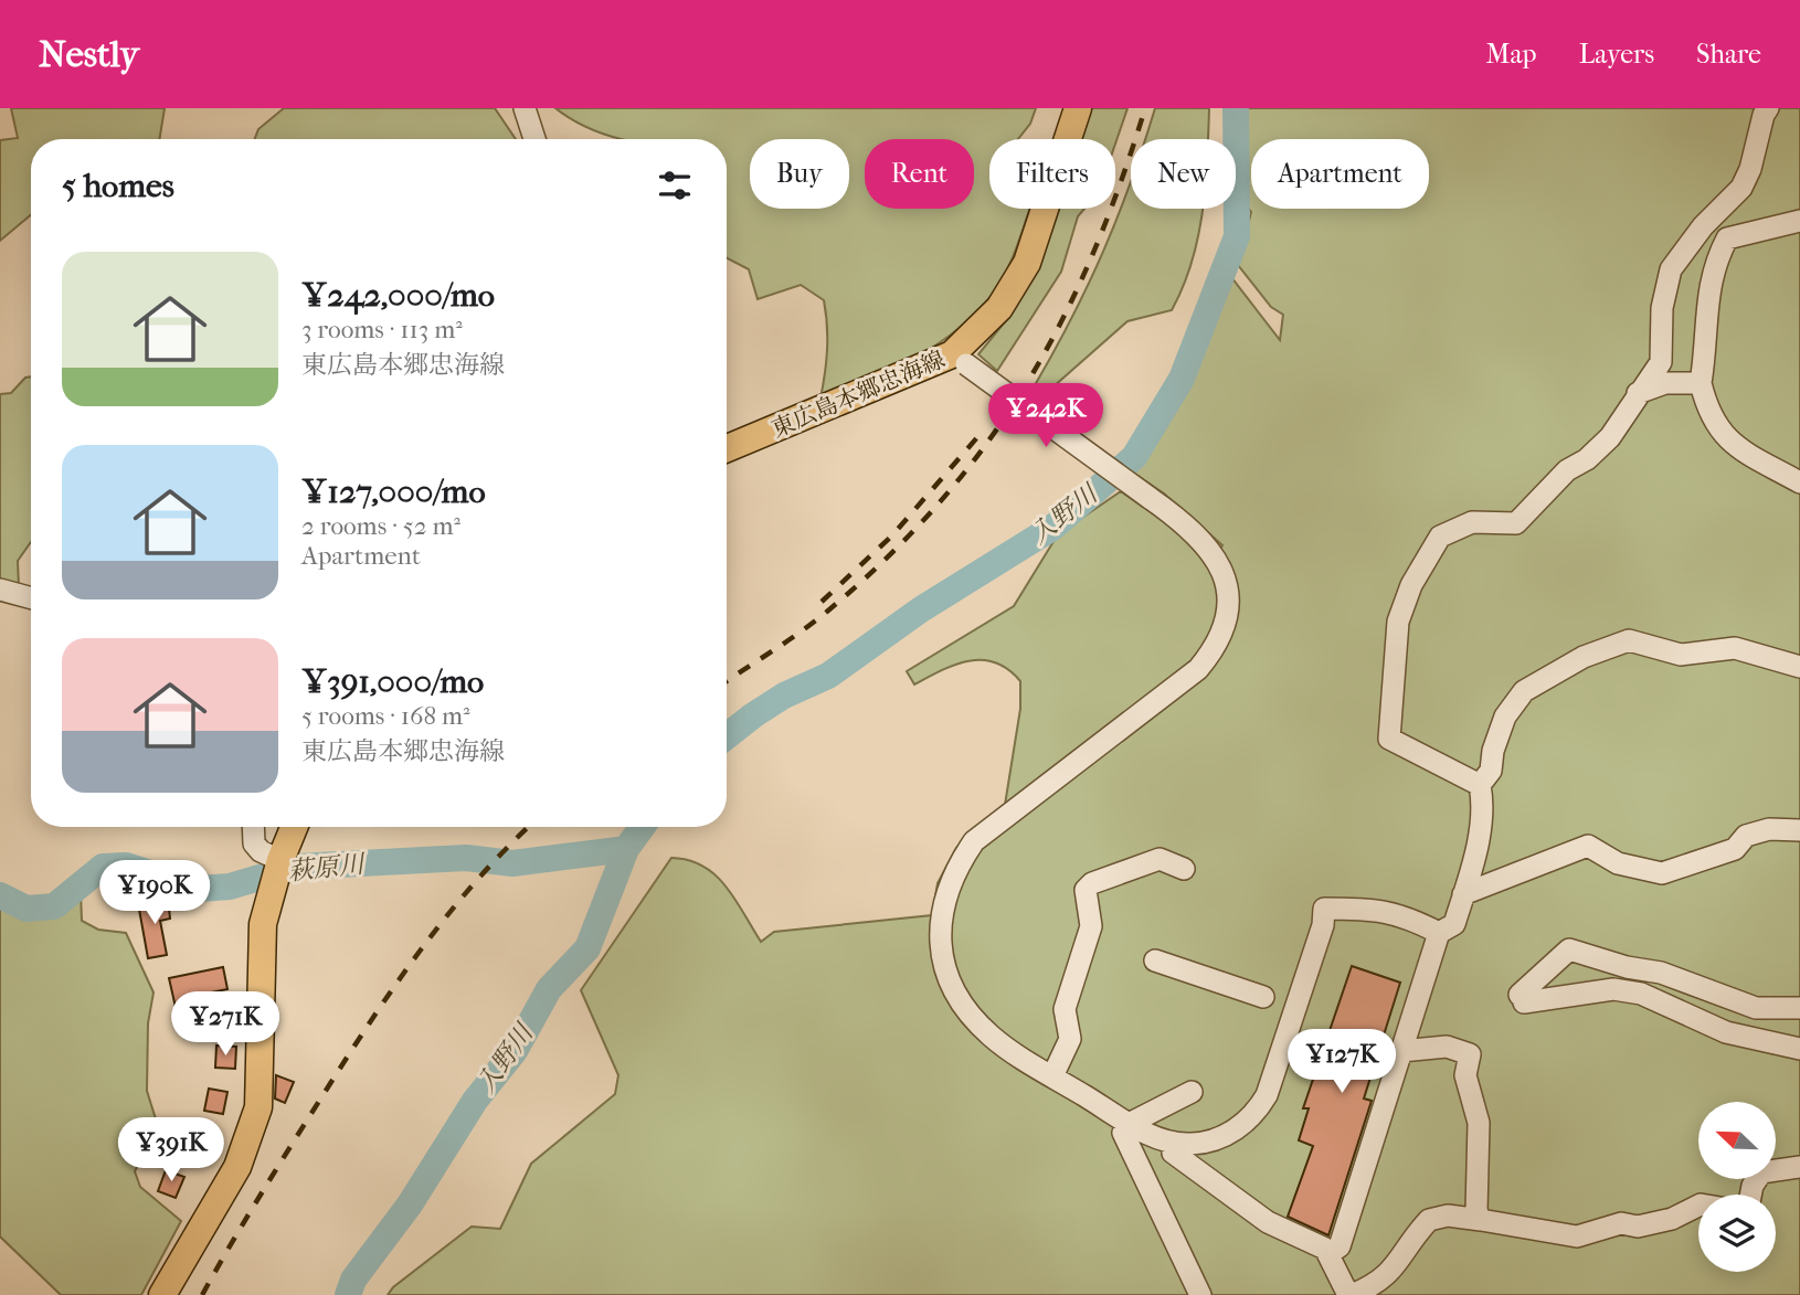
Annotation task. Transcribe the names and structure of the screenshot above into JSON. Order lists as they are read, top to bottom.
{
  "streets": {
    "main road": ["東広島本郷忠海線"]
  },
  "water": ["入野川", "萩原川"],
  "north": "top left",
  "page": {
    "header": "Nestly",
    "nav": ["Map", "Layers", "Share"],
    "chip": [
      "Buy",
      "Rent",
      "Filters",
      "New",
      "Apartment"
    ],
    "heading": "5 homes",
    "list": [
      {
        "name": "¥242,000/mo",
        "note": "3 rooms · 113 m² · 東広島本郷忠海線"
      },
      {
        "name": "¥127,000/mo",
        "note": "2 rooms · 52 m² · Apartment"
      },
      {
        "name": "¥391,000/mo",
        "note": "5 rooms · 168 m² · 東広島本郷忠海線"
      }
    ],
    "price": [
      "¥242K",
      "¥190K",
      "¥271K",
      "¥127K",
      "¥391K"
    ]
  }
}
